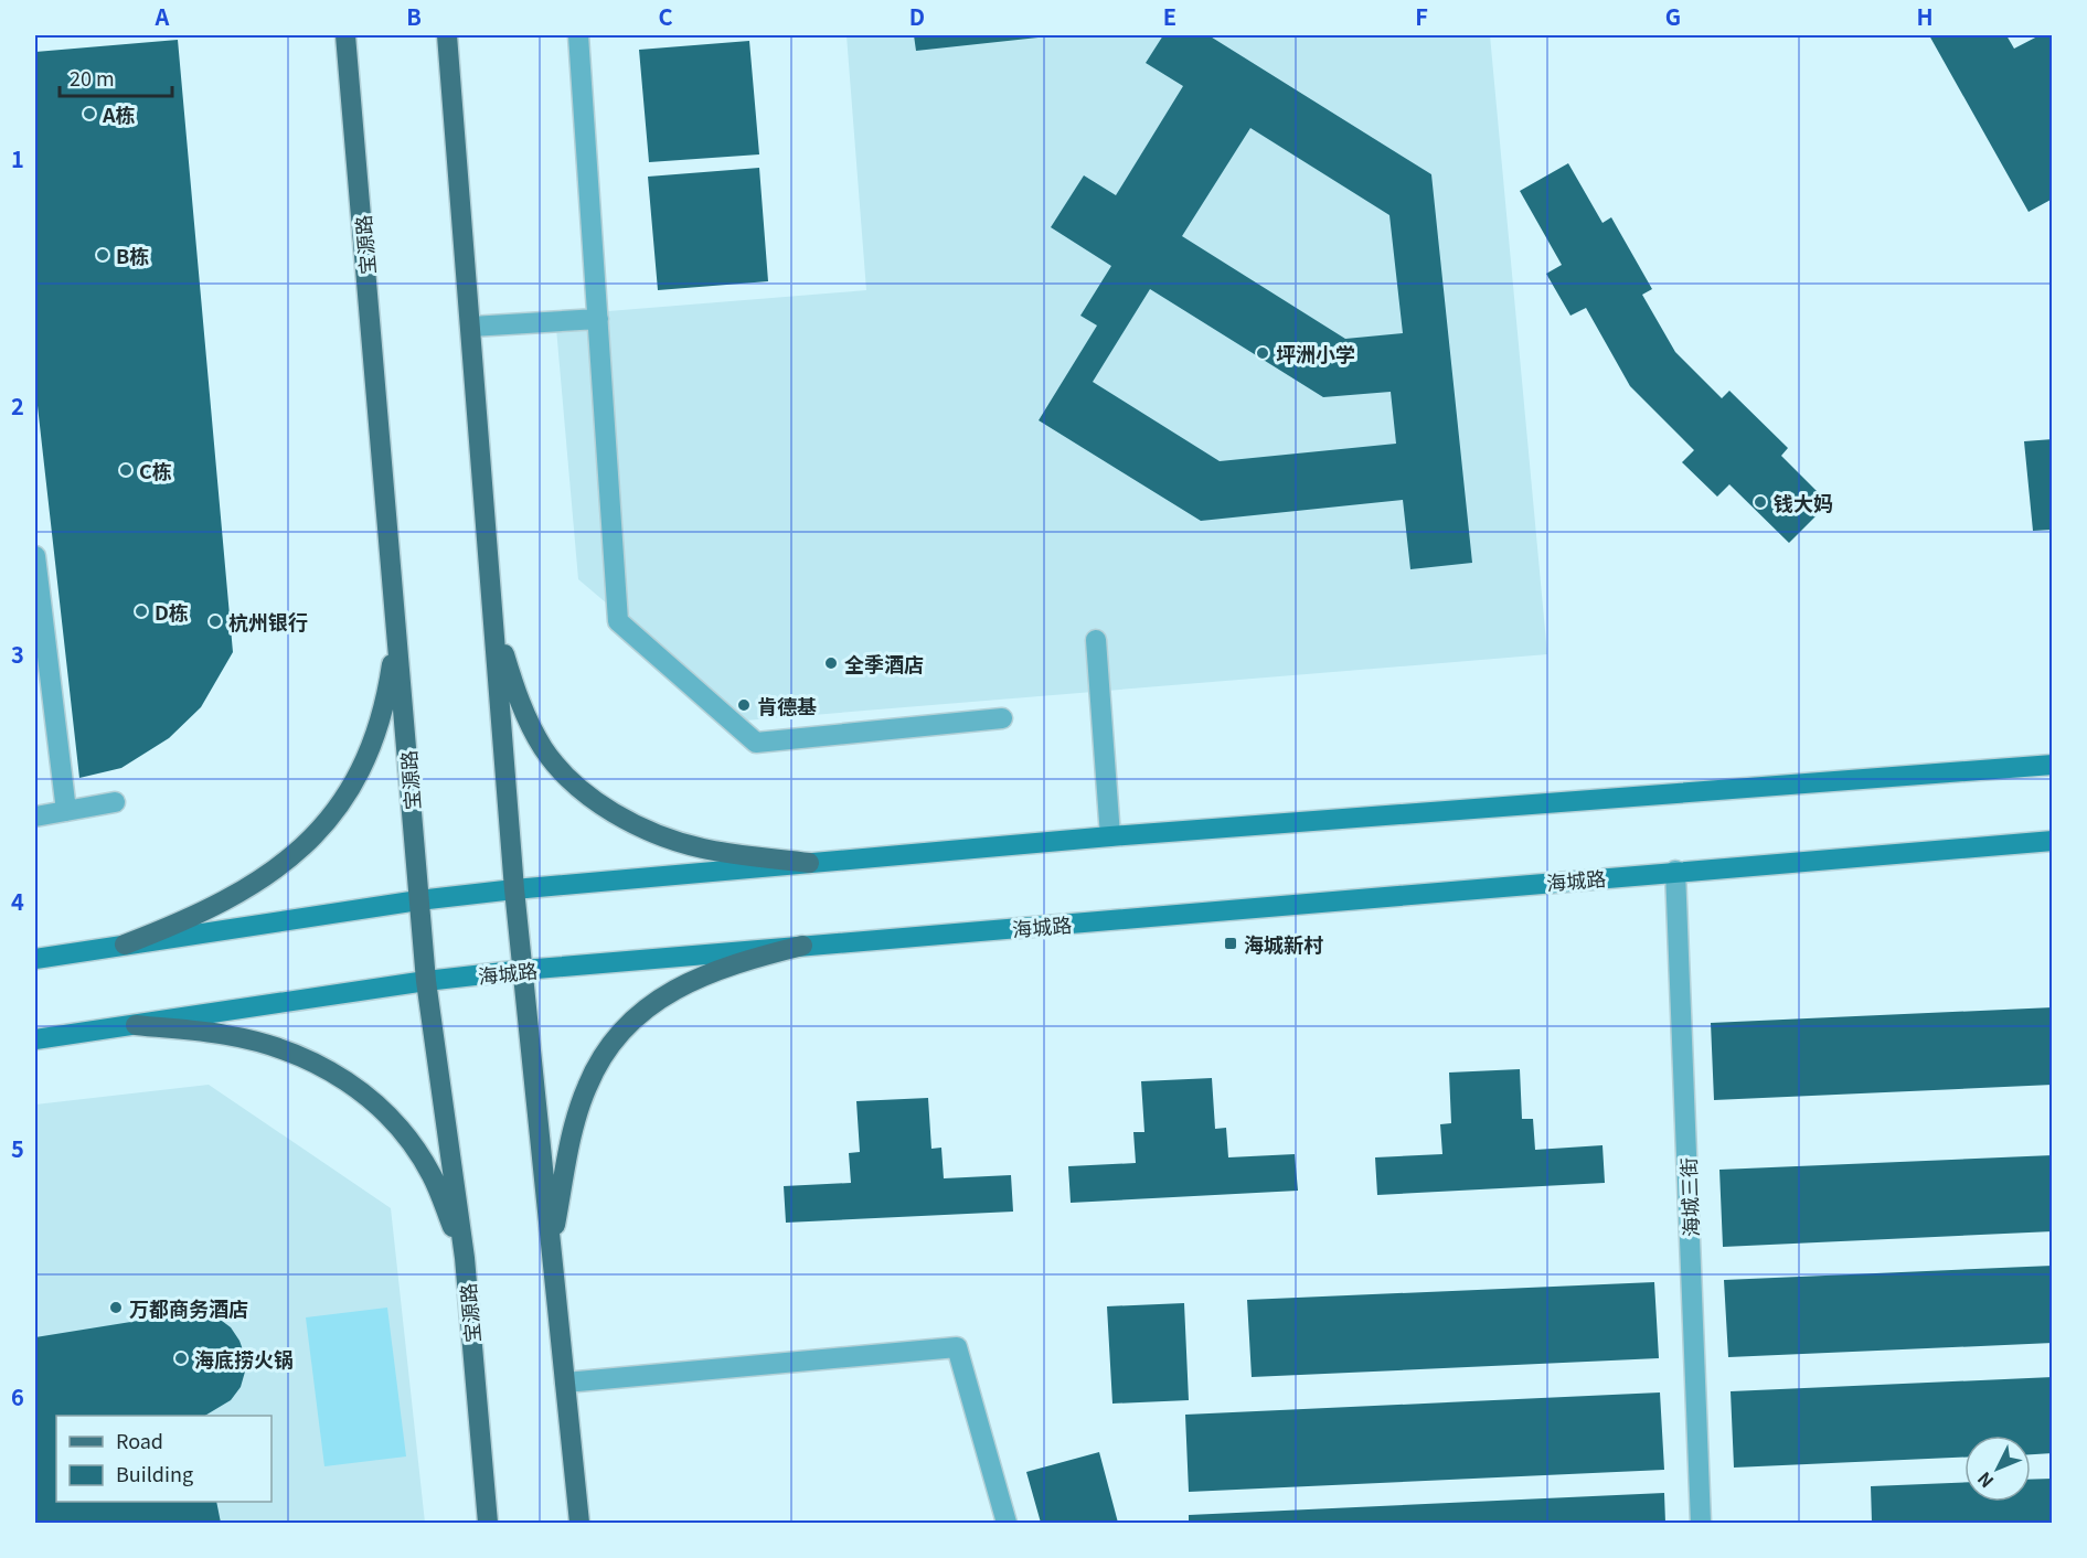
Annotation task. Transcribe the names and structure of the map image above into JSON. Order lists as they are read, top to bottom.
{
  "streets": {
    "main road": ["宝源路", "海城路"],
    "street": ["海城三街"]
  },
  "crossings": [
    ["宝源路", "海城路"],
    ["海城路", "海城三街"]
  ],
  "places": {
    "other": [
      "A栋",
      "B栋",
      "坪洲小学",
      "C栋",
      "钱大妈",
      "D栋",
      "杭州银行",
      "全季酒店",
      "肯德基",
      "万都商务酒店",
      "海底捞火锅"
    ],
    "transit": ["海城新村"]
  },
  "legend": ["Road", "Building"],
  "scale_bar": "20 m",
  "north": "bottom left",
  "grid": {
    "columns": [
      "A",
      "B",
      "C",
      "D",
      "E",
      "F",
      "G",
      "H"
    ],
    "rows": [
      "1",
      "2",
      "3",
      "4",
      "5",
      "6"
    ]
  }
}
